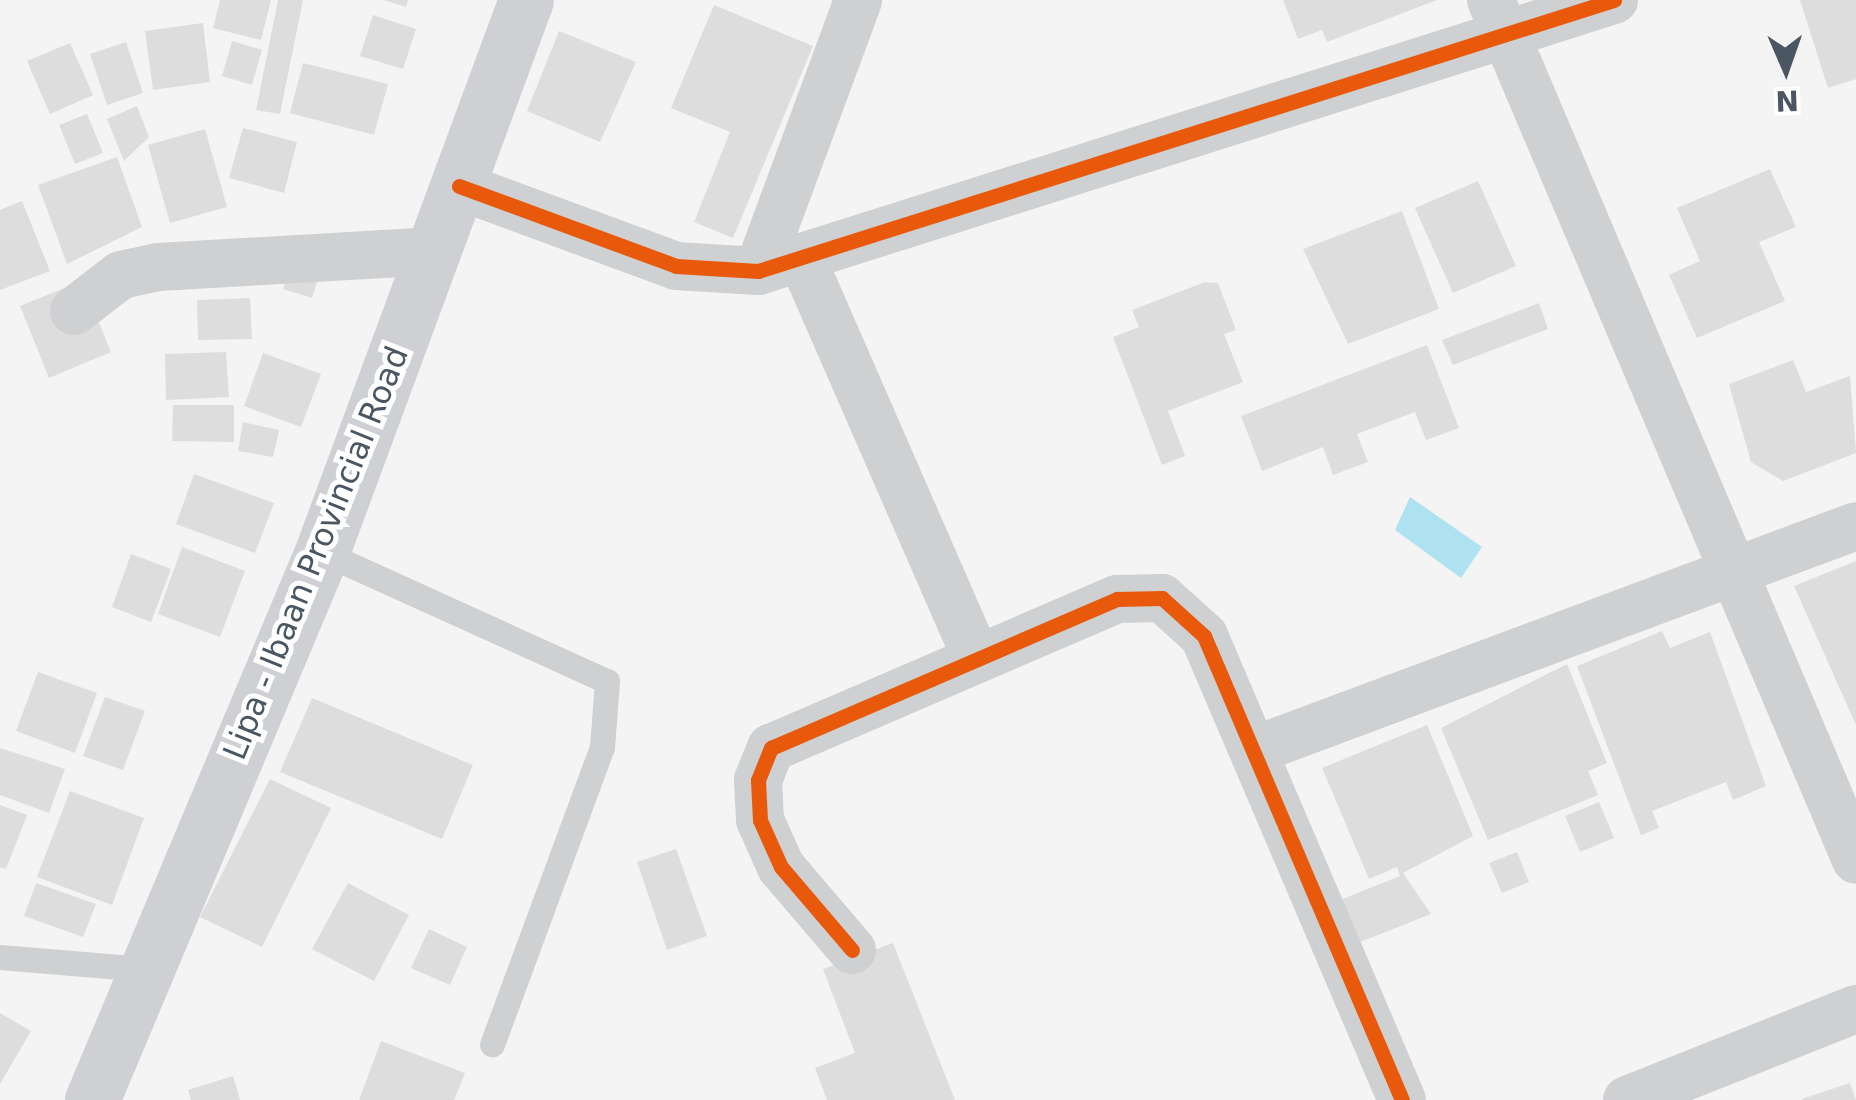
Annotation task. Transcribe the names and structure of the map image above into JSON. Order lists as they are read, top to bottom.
{
  "streets": {
    "main road": ["Lipa - Ibaan Provincial Road"]
  },
  "north": "bottom"
}
